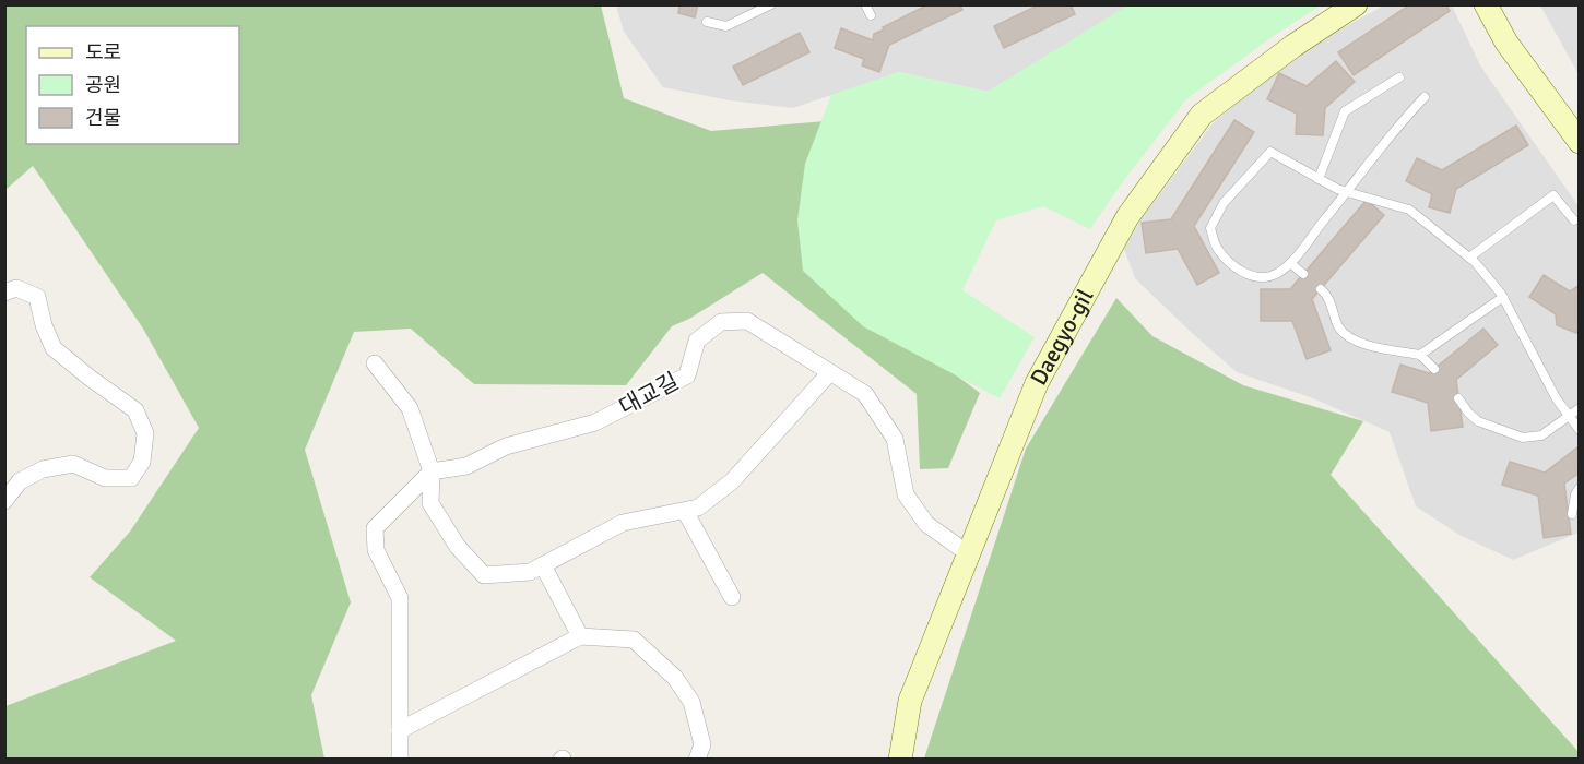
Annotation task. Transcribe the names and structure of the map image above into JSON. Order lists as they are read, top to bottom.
{
  "streets": {
    "street": ["Daegyo-gil", "대교길"]
  },
  "crossings": [
    ["Daegyo-gil", "대교길"]
  ],
  "legend": ["도로", "공원", "건물"]
}
